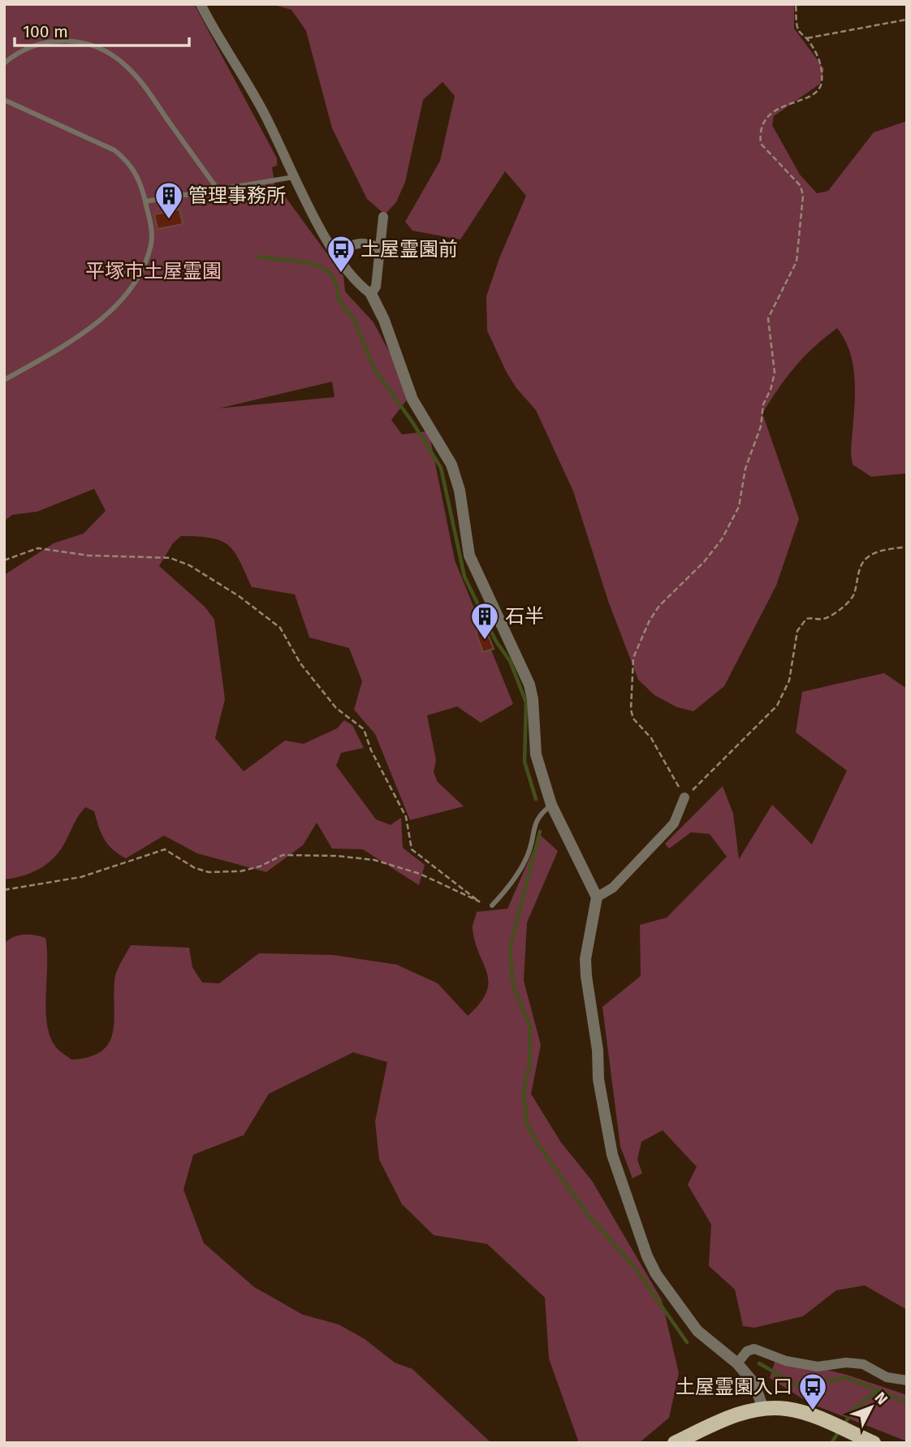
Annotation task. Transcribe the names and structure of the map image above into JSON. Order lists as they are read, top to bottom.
{
  "parks": ["平塚市土屋霊園"],
  "places": {
    "building": ["管理事務所", "石半"],
    "bus stop": ["土屋霊園前", "土屋霊園入口"]
  },
  "scale_bar": "100 m",
  "north": "top right"
}
